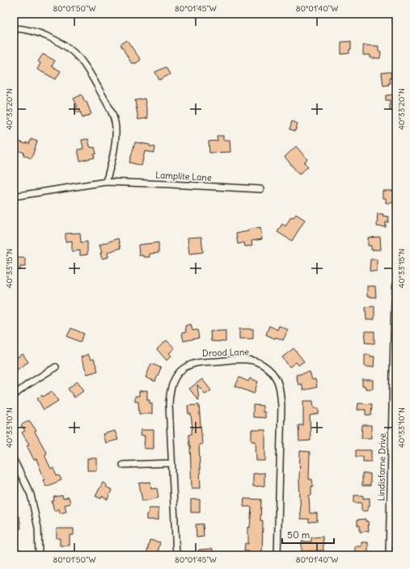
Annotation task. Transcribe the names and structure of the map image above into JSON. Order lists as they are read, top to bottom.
{
  "streets": {
    "street": ["Lamplite Lane", "Drood Lane", "Lindisfarne Drive"]
  },
  "scale_bar": "50 m",
  "coordinates": [
    "80°01'50\"W",
    "80°01'45\"W",
    "80°01'40\"W",
    "40°33'20\"N",
    "40°33'15\"N",
    "40°33'10\"N"
  ]
}
